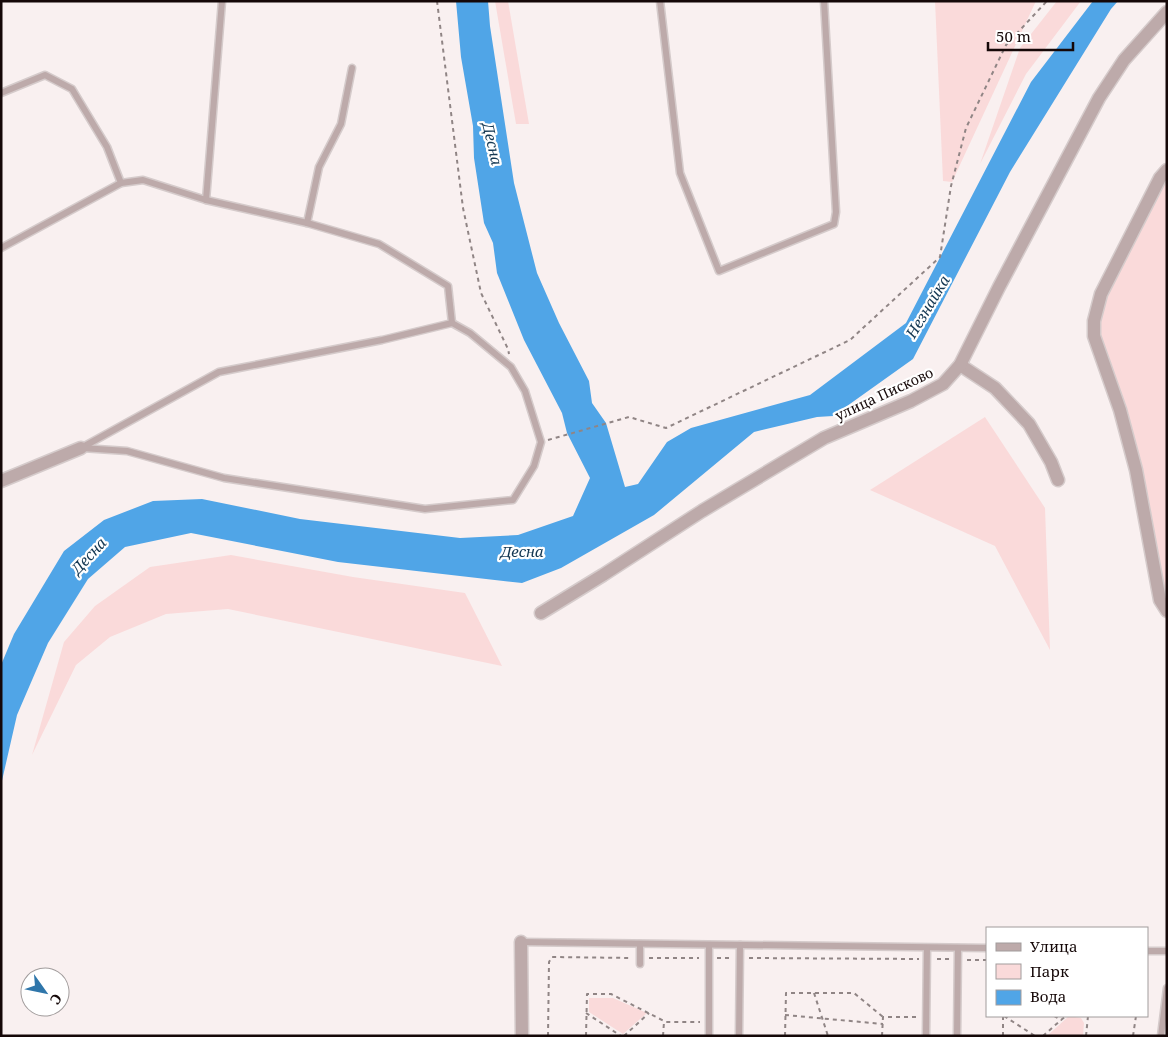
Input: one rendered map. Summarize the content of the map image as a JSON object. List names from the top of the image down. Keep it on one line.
{"streets":{"street":["улица Писково"]},"water":["Десна","Незнайка"],"legend":["Улица","Парк","Вода"],"scale_bar":"50 m","north":"bottom right"}
